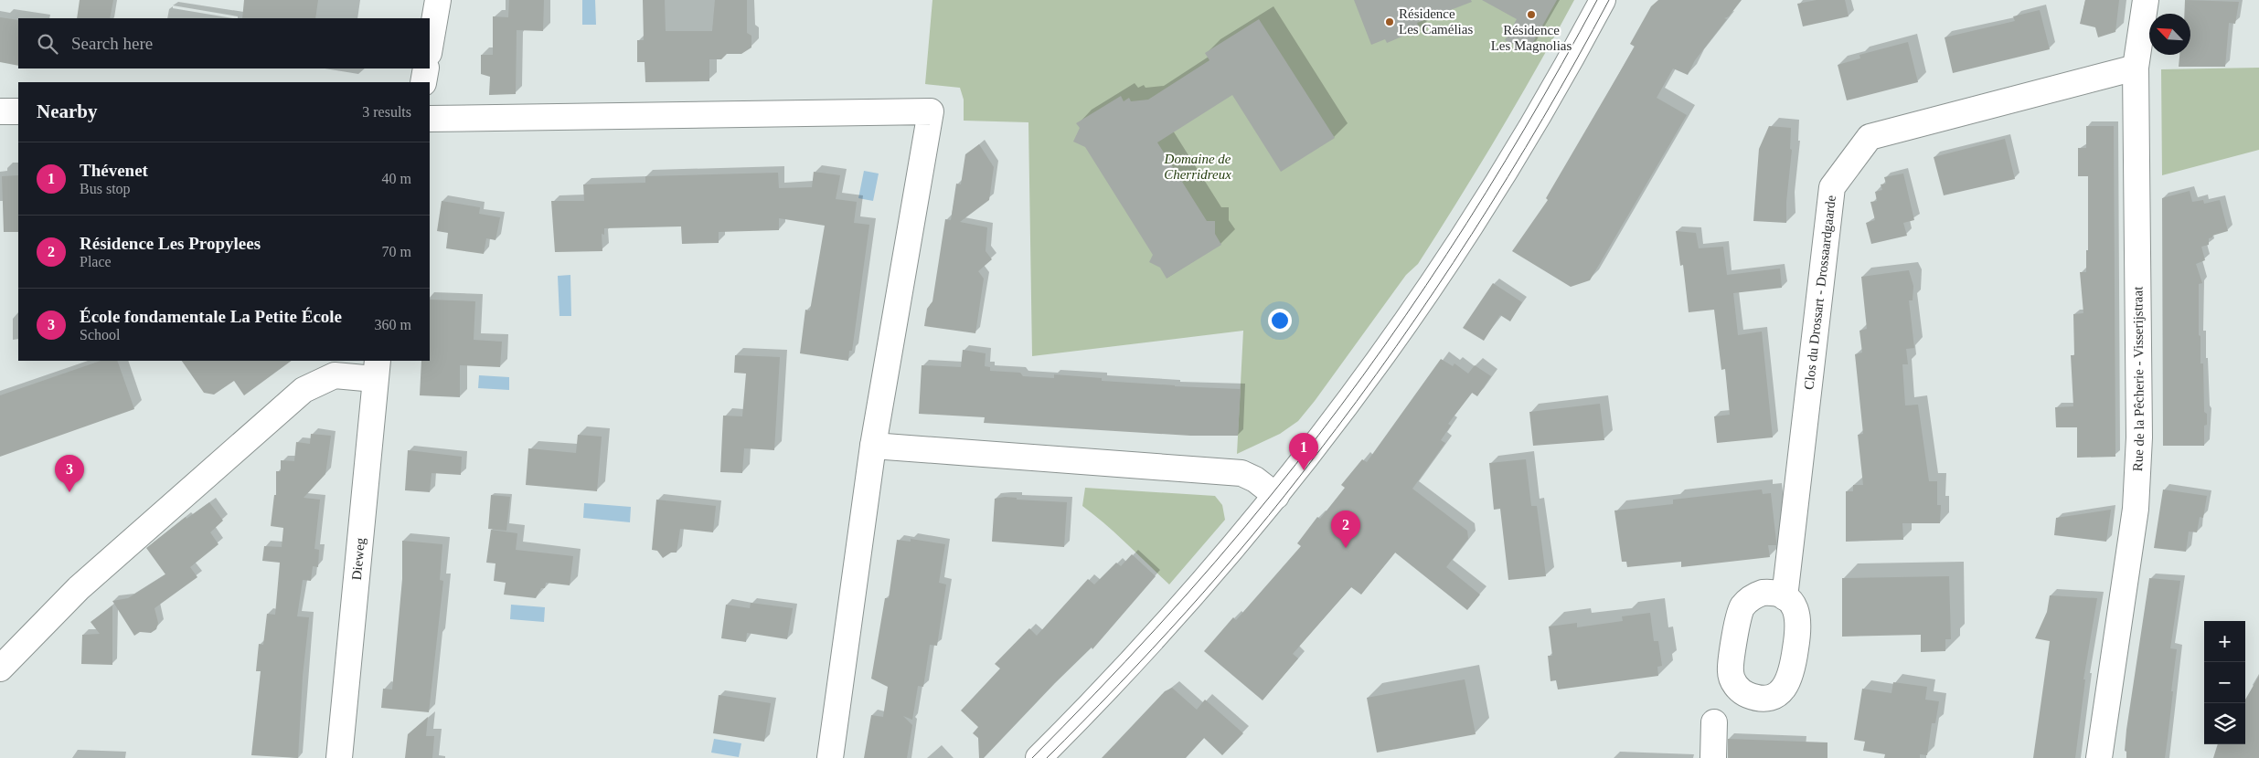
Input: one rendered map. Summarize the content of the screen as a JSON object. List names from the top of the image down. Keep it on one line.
{"streets":{"street":["Clos du Drossart - Drossaardgaarde","Rue de la Pêcherie - Visserijstraat","Dieweg"]},"crossings":[["Clos du Drossart - Drossaardgaarde","Rue de la Pêcherie - Visserijstraat"]],"parks":["Domaine de Cherridreux"],"places":["Résidence Les Magnolias","Résidence Les Camélias"],"north":"top left","page":{"search":"Search here","heading":["Nearby","3 results"],"list":[{"mark":"1","name":"Thévenet","note":"Bus stop","value":"40 m"},{"mark":"2","name":"Résidence Les Propylees","note":"Place","value":"70 m"},{"mark":"3","name":"École fondamentale La Petite École","note":"School","value":"360 m"}],"pins":["1","3","2"],"map_buttons":["+","−"]}}
